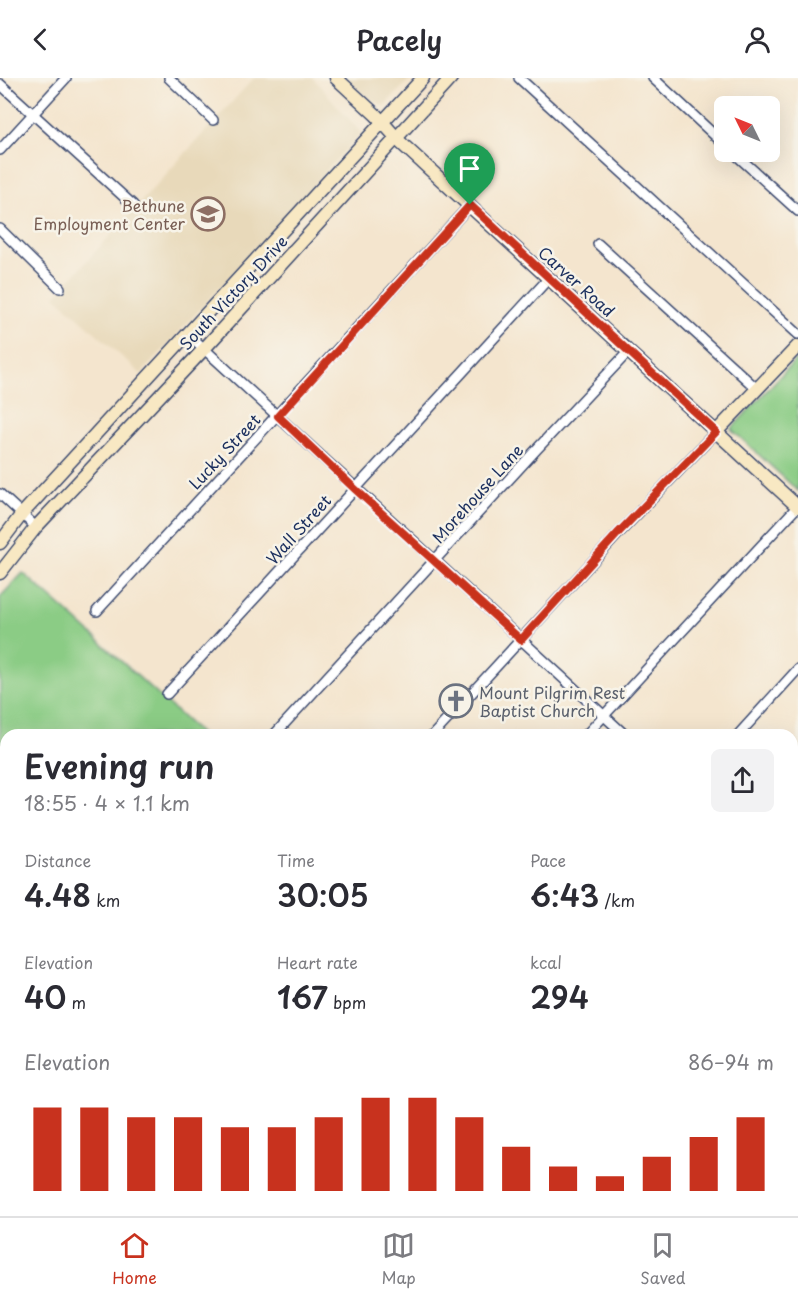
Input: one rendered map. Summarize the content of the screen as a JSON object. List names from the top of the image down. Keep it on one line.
{"streets":{"main road":["Carver Road","South Victory Drive"],"street":["Lucky Street","Morehouse Lane","Wall Street"]},"crossings":[["Carver Road","South Victory Drive"],["Carver Road","Lucky Street"],["Carver Road","Morehouse Lane"],["Carver Road","Wall Street"]],"places":{"school or university":["Bethune Employment Center"],"church":["Mount Pilgrim Rest Baptist Church"]},"north":"top left","page":{"header":"Pacely","heading":["Evening run","18:55 · 4 × 1.1 km"],"stats":[["Distance","4.48 km"],["Time","30:05"],["Pace","6:43 /km"],["Elevation","40 m"],["Heart rate","167 bpm"],["kcal","294"]],"chart":["Elevation","86–94 m"],"tabs":["Home","Map","Saved"]}}
